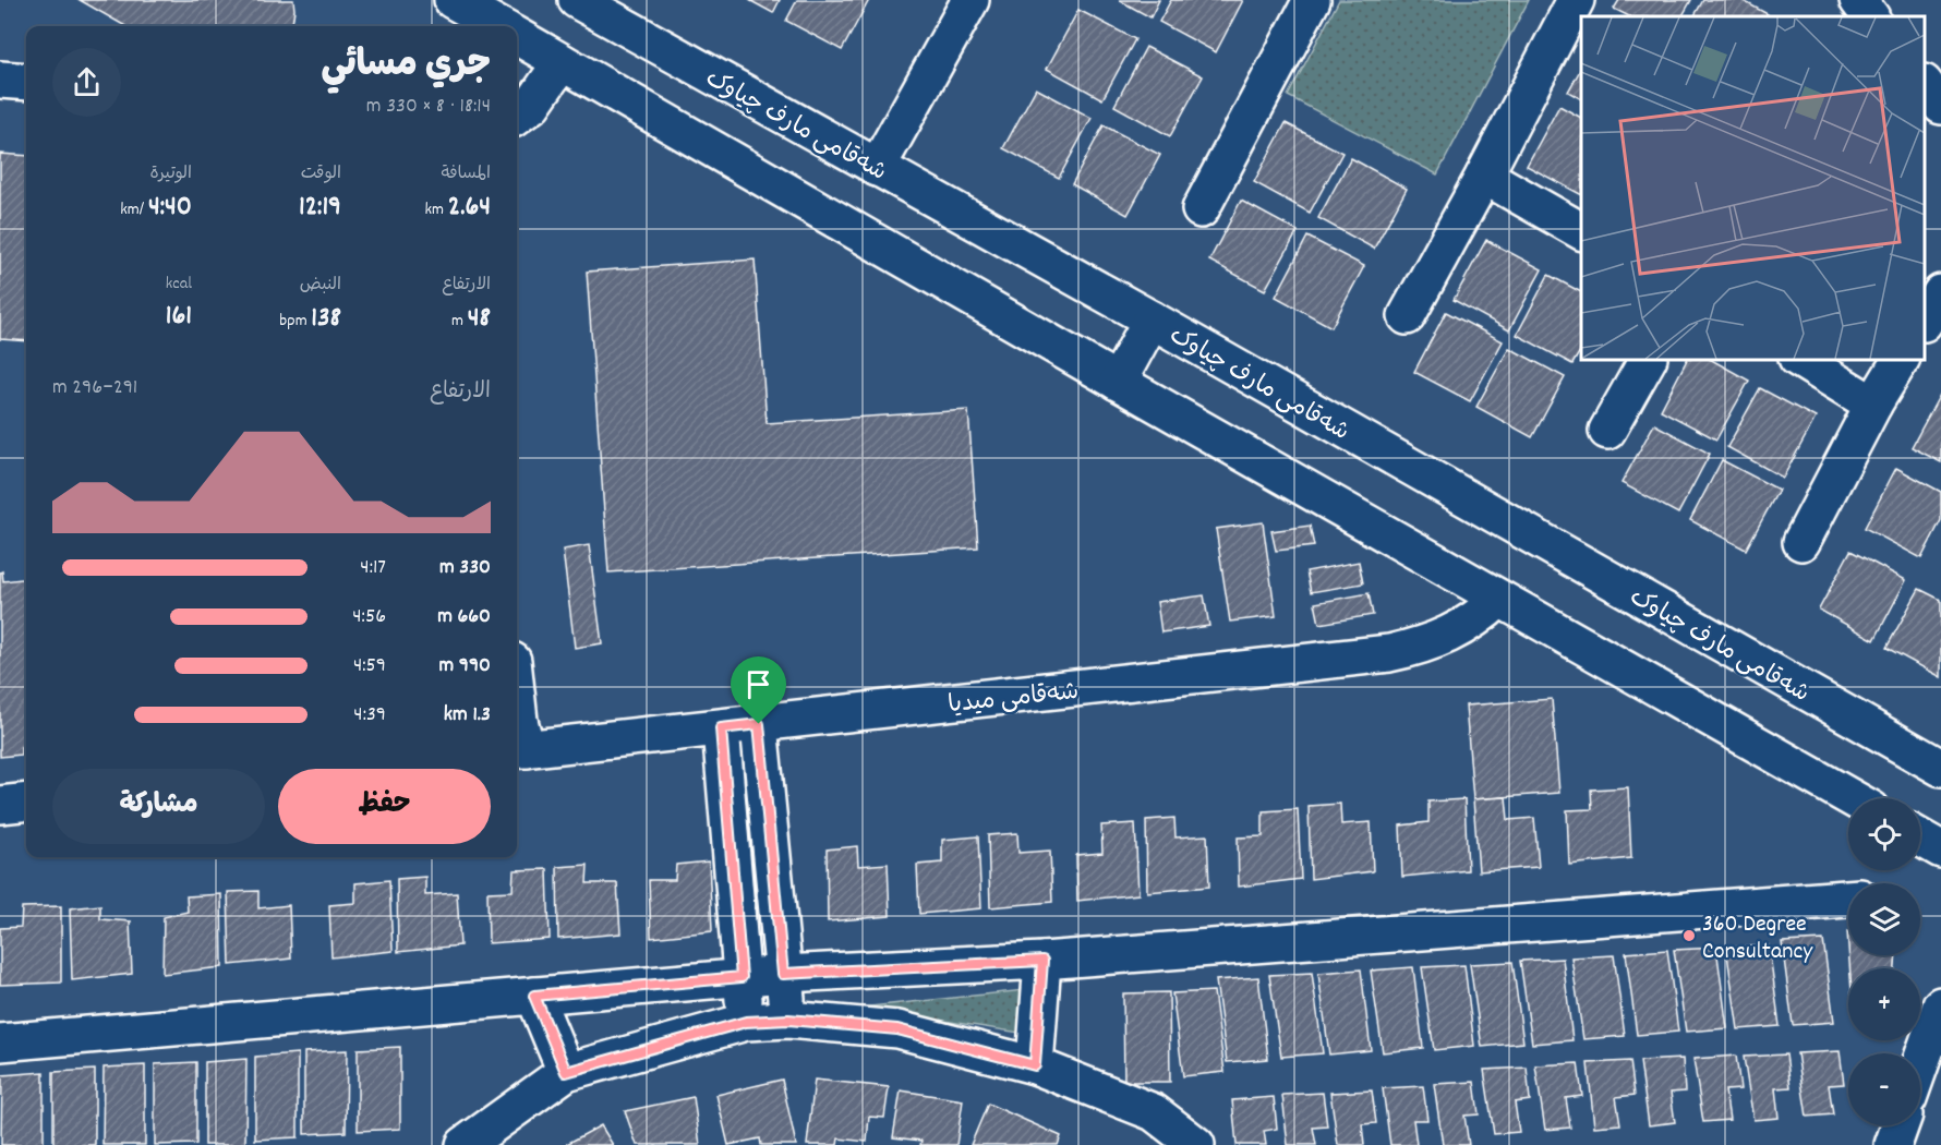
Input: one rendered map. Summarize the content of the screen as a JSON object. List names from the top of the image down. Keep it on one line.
{"streets":{"street":["شەقامی مارف چیاوک","شەقامی میدیا"]},"places":["360 Degree Consultancy"],"page":{"heading":["جري مسائي","18:14 · 8 × 330 m"],"stats":[["المسافة","2.64 km"],["الوقت","12:19"],["الوتيرة","4:40 /km"],["الارتفاع","48 m"],["النبض","138 bpm"],["kcal","161"]],"chart":["الارتفاع","291–296 m"],"list":[{"name":"330 m","note":"4:17"},{"name":"660 m","note":"4:56"},{"name":"990 m","note":"4:59"},{"name":"1.3 km","note":"4:39"}],"buttons":["حفظ","مشاركة"],"map_buttons":["+","−"]}}
